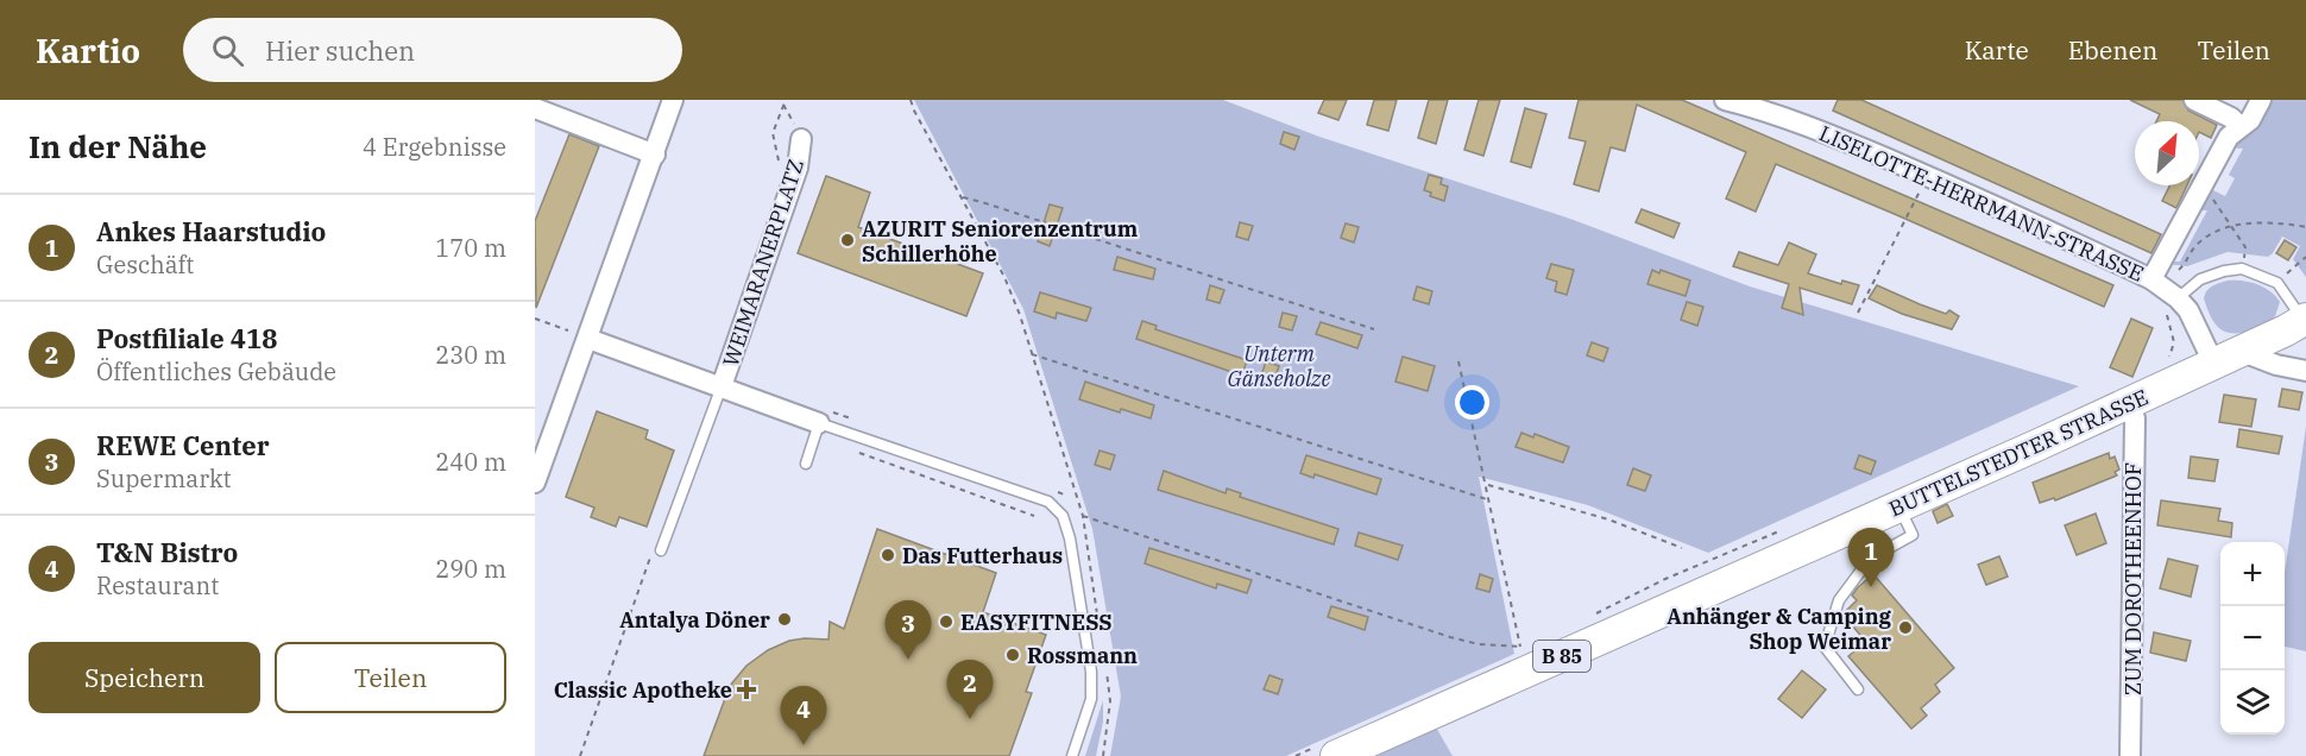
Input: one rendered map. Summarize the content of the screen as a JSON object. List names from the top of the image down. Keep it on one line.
{"streets":{"main road":["BUTTELSTEDTER STRASSE","B 85"],"street":["LISELOTTE-HERRMANN-STRASSE","WEIMARANERPLATZ","ZUM DOROTHEENHOF"]},"crossings":[["LISELOTTE-HERRMANN-STRASSE","BUTTELSTEDTER STRASSE"],["BUTTELSTEDTER STRASSE","ZUM DOROTHEENHOF"]],"parks":["Unterm Gänseholze"],"places":{"other":["AZURIT Seniorenzentrum Schillerhöhe","Das Futterhaus","Antalya Döner","EASYFITNESS","Anhänger & Camping Shop Weimar","Rossmann"],"health":["Classic Apotheke"]},"north":"top right","page":{"header":"Kartio","search":"Hier suchen","nav":["Karte","Ebenen","Teilen"],"heading":["In der Nähe","4 Ergebnisse"],"list":[{"mark":"1","name":"Ankes Haarstudio","note":"Geschäft","value":"170 m"},{"mark":"2","name":"Postfiliale 418","note":"Öffentliches Gebäude","value":"230 m"},{"mark":"3","name":"REWE Center","note":"Supermarkt","value":"240 m"},{"mark":"4","name":"T&N Bistro","note":"Restaurant","value":"290 m"}],"pins":["1","3","2","4"],"map_buttons":["+","−"],"buttons":["Speichern","Teilen"]}}
